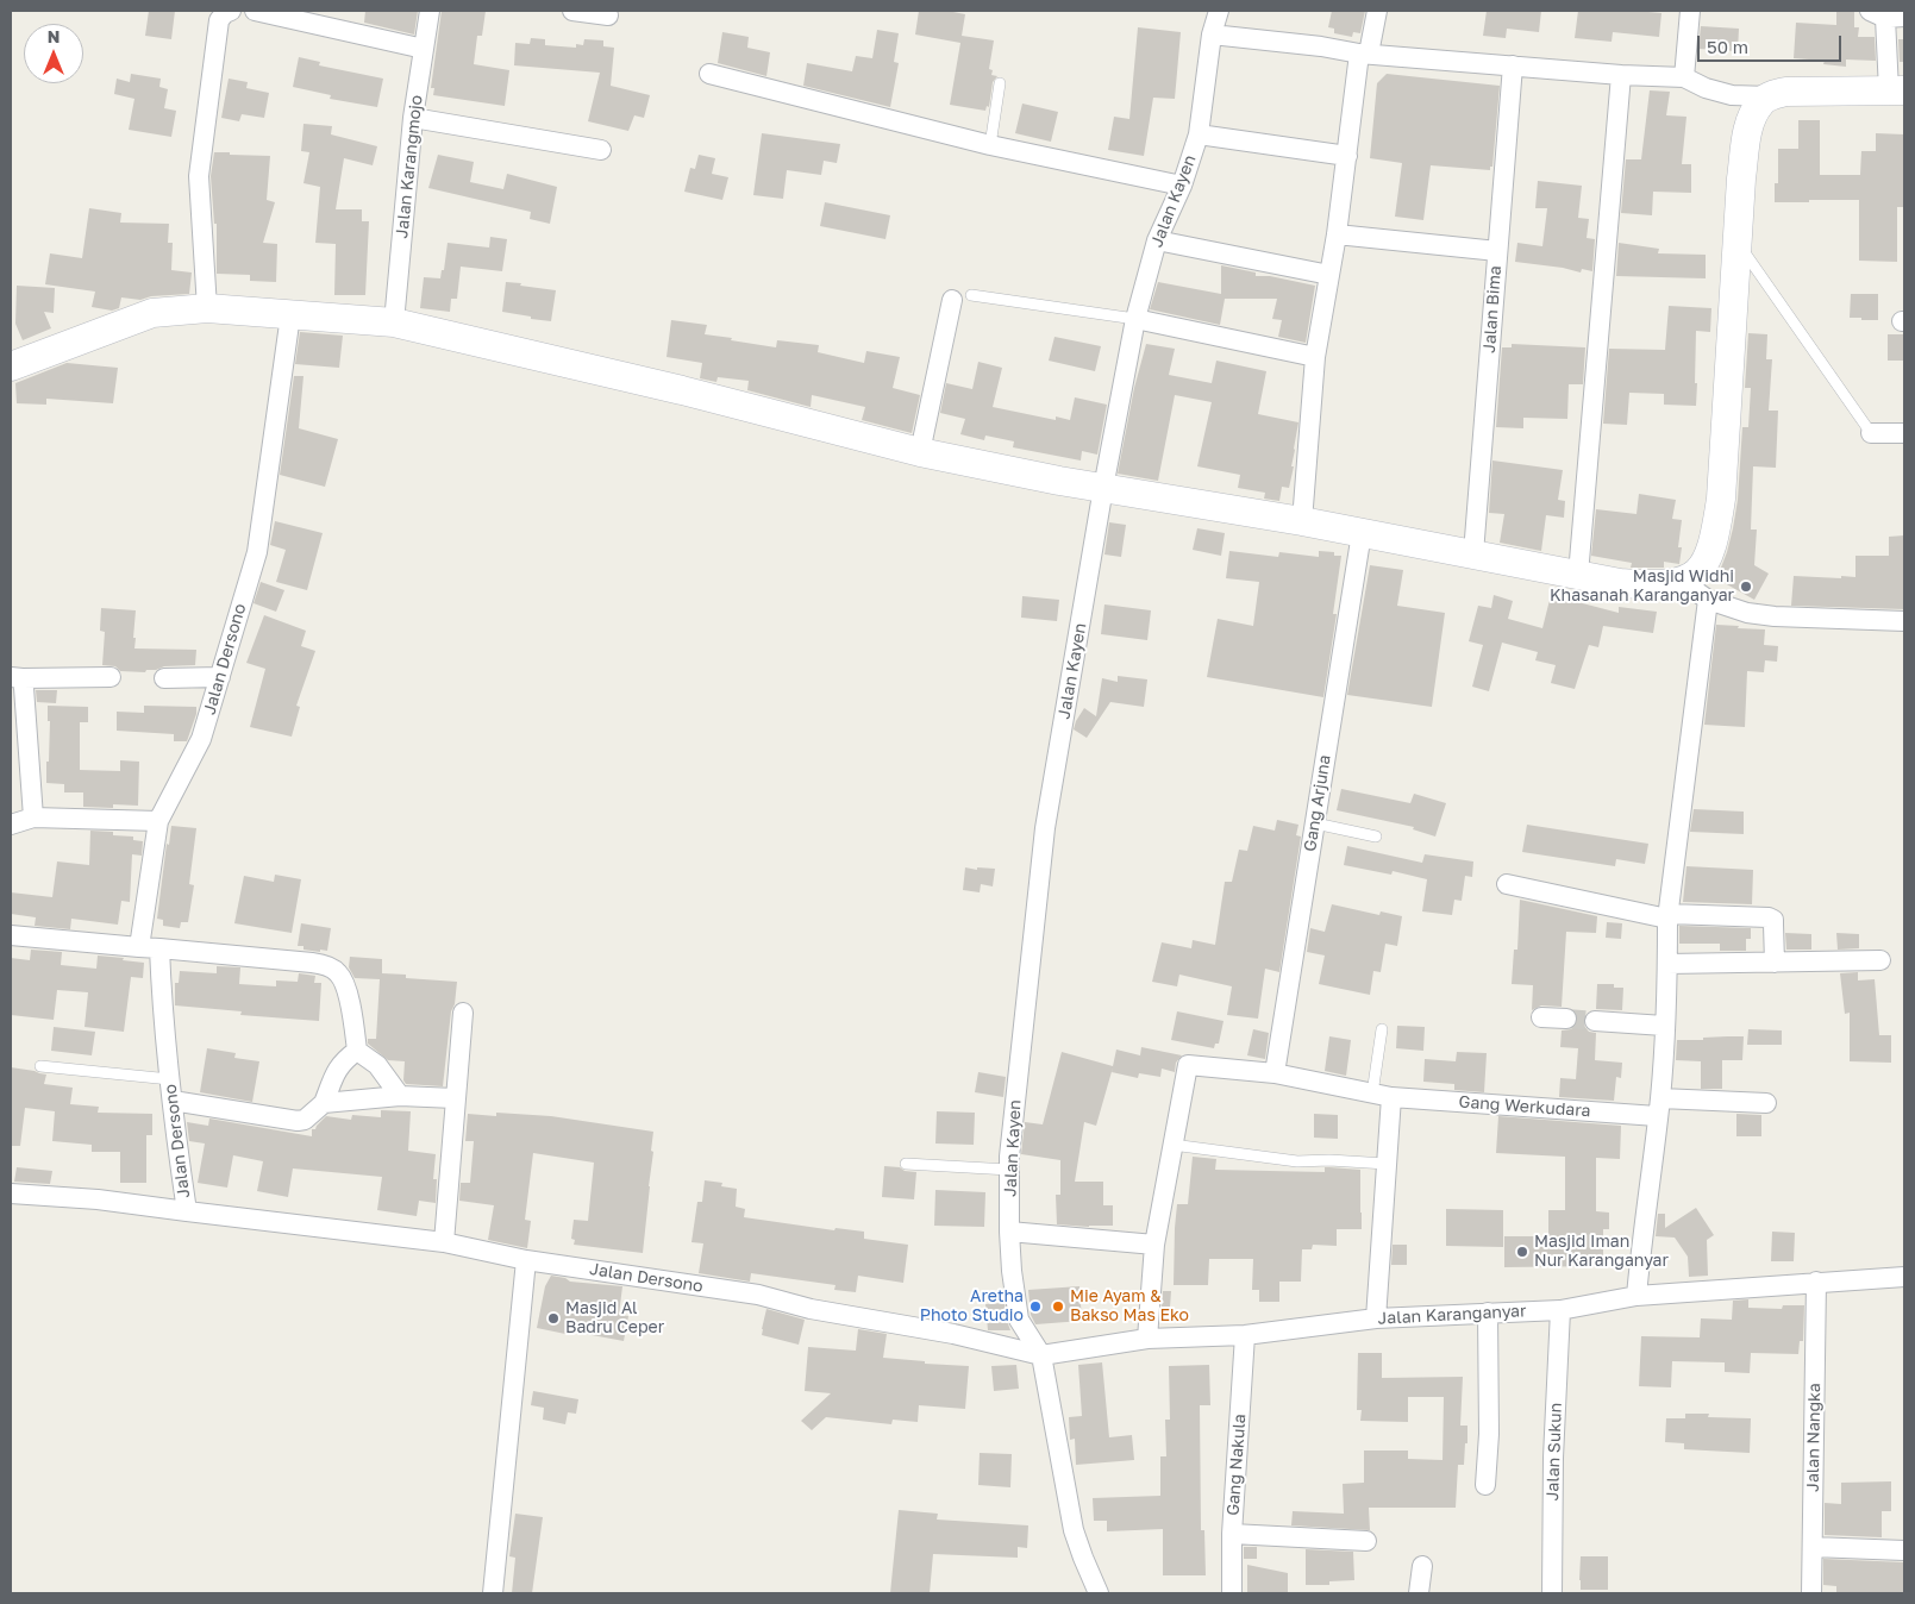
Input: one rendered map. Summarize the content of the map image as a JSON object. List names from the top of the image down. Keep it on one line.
{"streets":{"street":["Jalan Karangmojo","Jalan Kayen","Jalan Bima","Jalan Dersono","Gang Arjuna","Gang Werkudara","Jalan Karanganyar","Jalan Nangka","Jalan Sukun","Gang Nakula"]},"crossings":[["Jalan Kayen","Jalan Dersono"],["Jalan Kayen","Jalan Karanganyar"],["Jalan Dersono","Jalan Karanganyar"],["Jalan Karanganyar","Jalan Nangka"],["Jalan Karanganyar","Jalan Sukun"],["Jalan Karanganyar","Gang Nakula"]],"places":["Masjid Widhi Khasanah Karanganyar","Masjid Iman Nur Karanganyar","Aretha Photo Studio","Mie Ayam & Bakso Mas Eko","Masjid Al Badru Ceper"],"scale_bar":"50 m","north":"top"}
